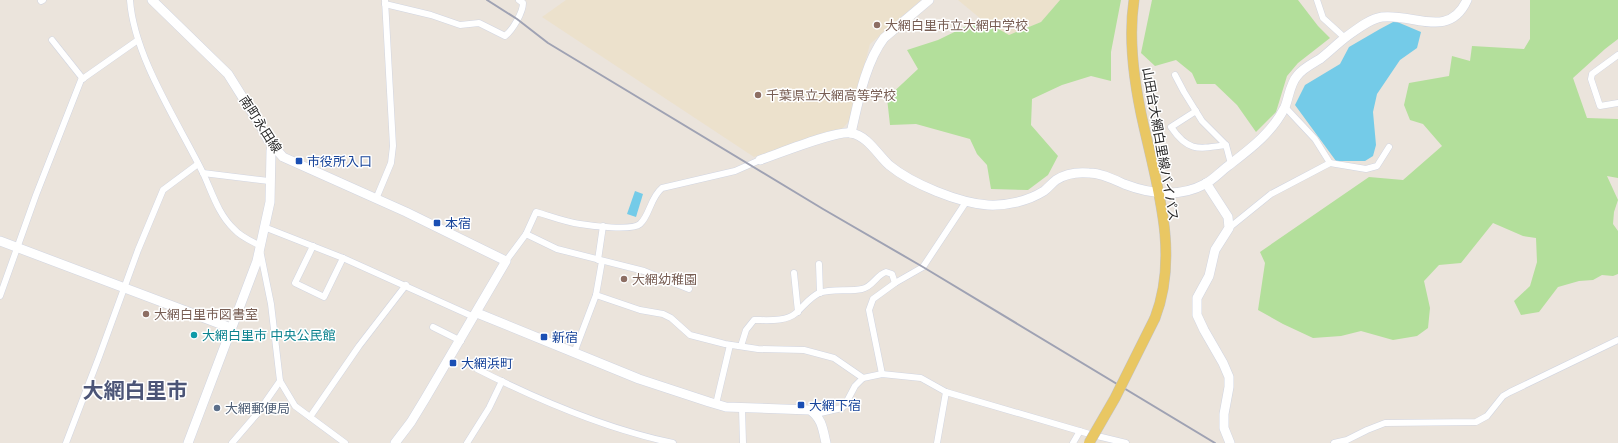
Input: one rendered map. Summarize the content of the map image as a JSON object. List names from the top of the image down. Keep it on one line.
{"streets":{"main road":["山田台大網白里線バイパス"],"street":["南町永田線"]},"districts":["大網白里市"],"places":{"other":["大網白里市立大網中学校","千葉県立大網高等学校","大網幼稚園","大網白里市図書室","大網白里市 中央公民館","大網郵便局"],"transit":["市役所入口","本宿","新宿","大網浜町","大網下宿"]}}
